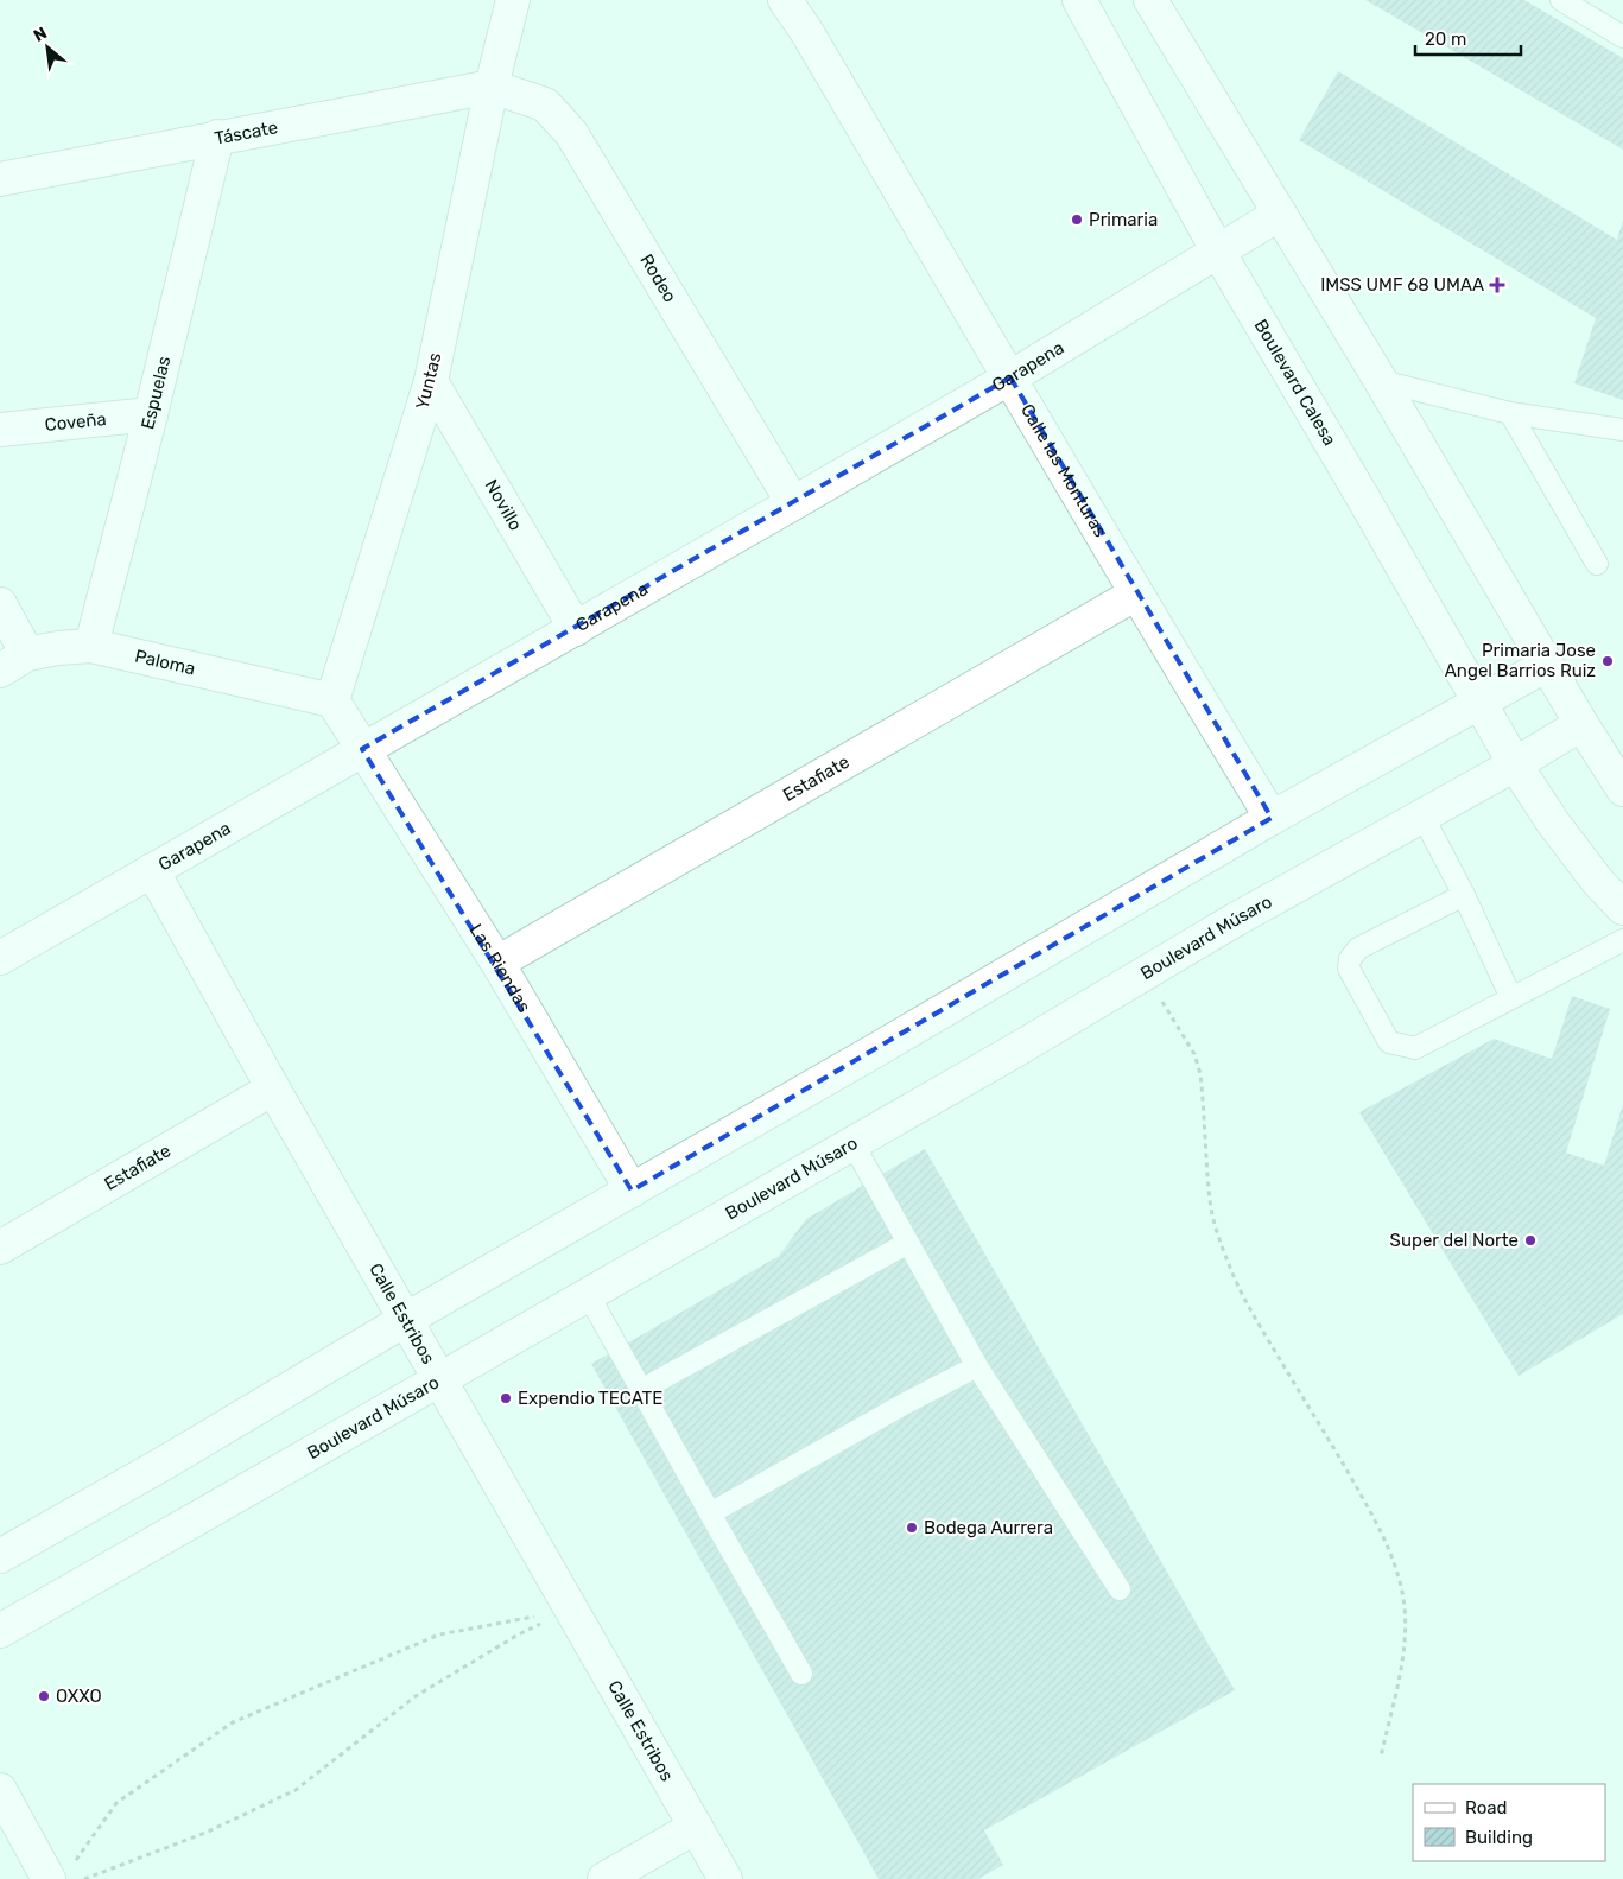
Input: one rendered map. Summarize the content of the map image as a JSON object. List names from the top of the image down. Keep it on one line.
{"streets":{"street":["Táscate","Rodeo","Garapena","Yuntas","Boulevard Calesa","Espuelas","Coveña","Calle las Monturas","Novillo","Paloma","Estafiate","Boulevard Músaro","Las Riendas","Calle Estribos"]},"crossings":[["Táscate","Rodeo"],["Táscate","Yuntas"],["Táscate","Espuelas"],["Rodeo","Garapena"],["Rodeo","Yuntas"],["Garapena","Boulevard Calesa"],["Garapena","Calle las Monturas"],["Garapena","Novillo"],["Garapena","Las Riendas"],["Garapena","Calle Estribos"],["Yuntas","Novillo"],["Yuntas","Paloma"],["Boulevard Calesa","Boulevard Músaro"],["Espuelas","Coveña"],["Espuelas","Paloma"],["Calle las Monturas","Estafiate"],["Estafiate","Las Riendas"],["Estafiate","Calle Estribos"],["Boulevard Músaro","Calle Estribos"]],"places":{"other":["Primaria","Primaria Jose Angel Barrios Ruiz","Super del Norte","Expendio TECATE","Bodega Aurrera","OXXO"],"health":["IMSS UMF 68 UMAA"]},"legend":["Road","Building"],"scale_bar":"20 m","north":"top left"}
